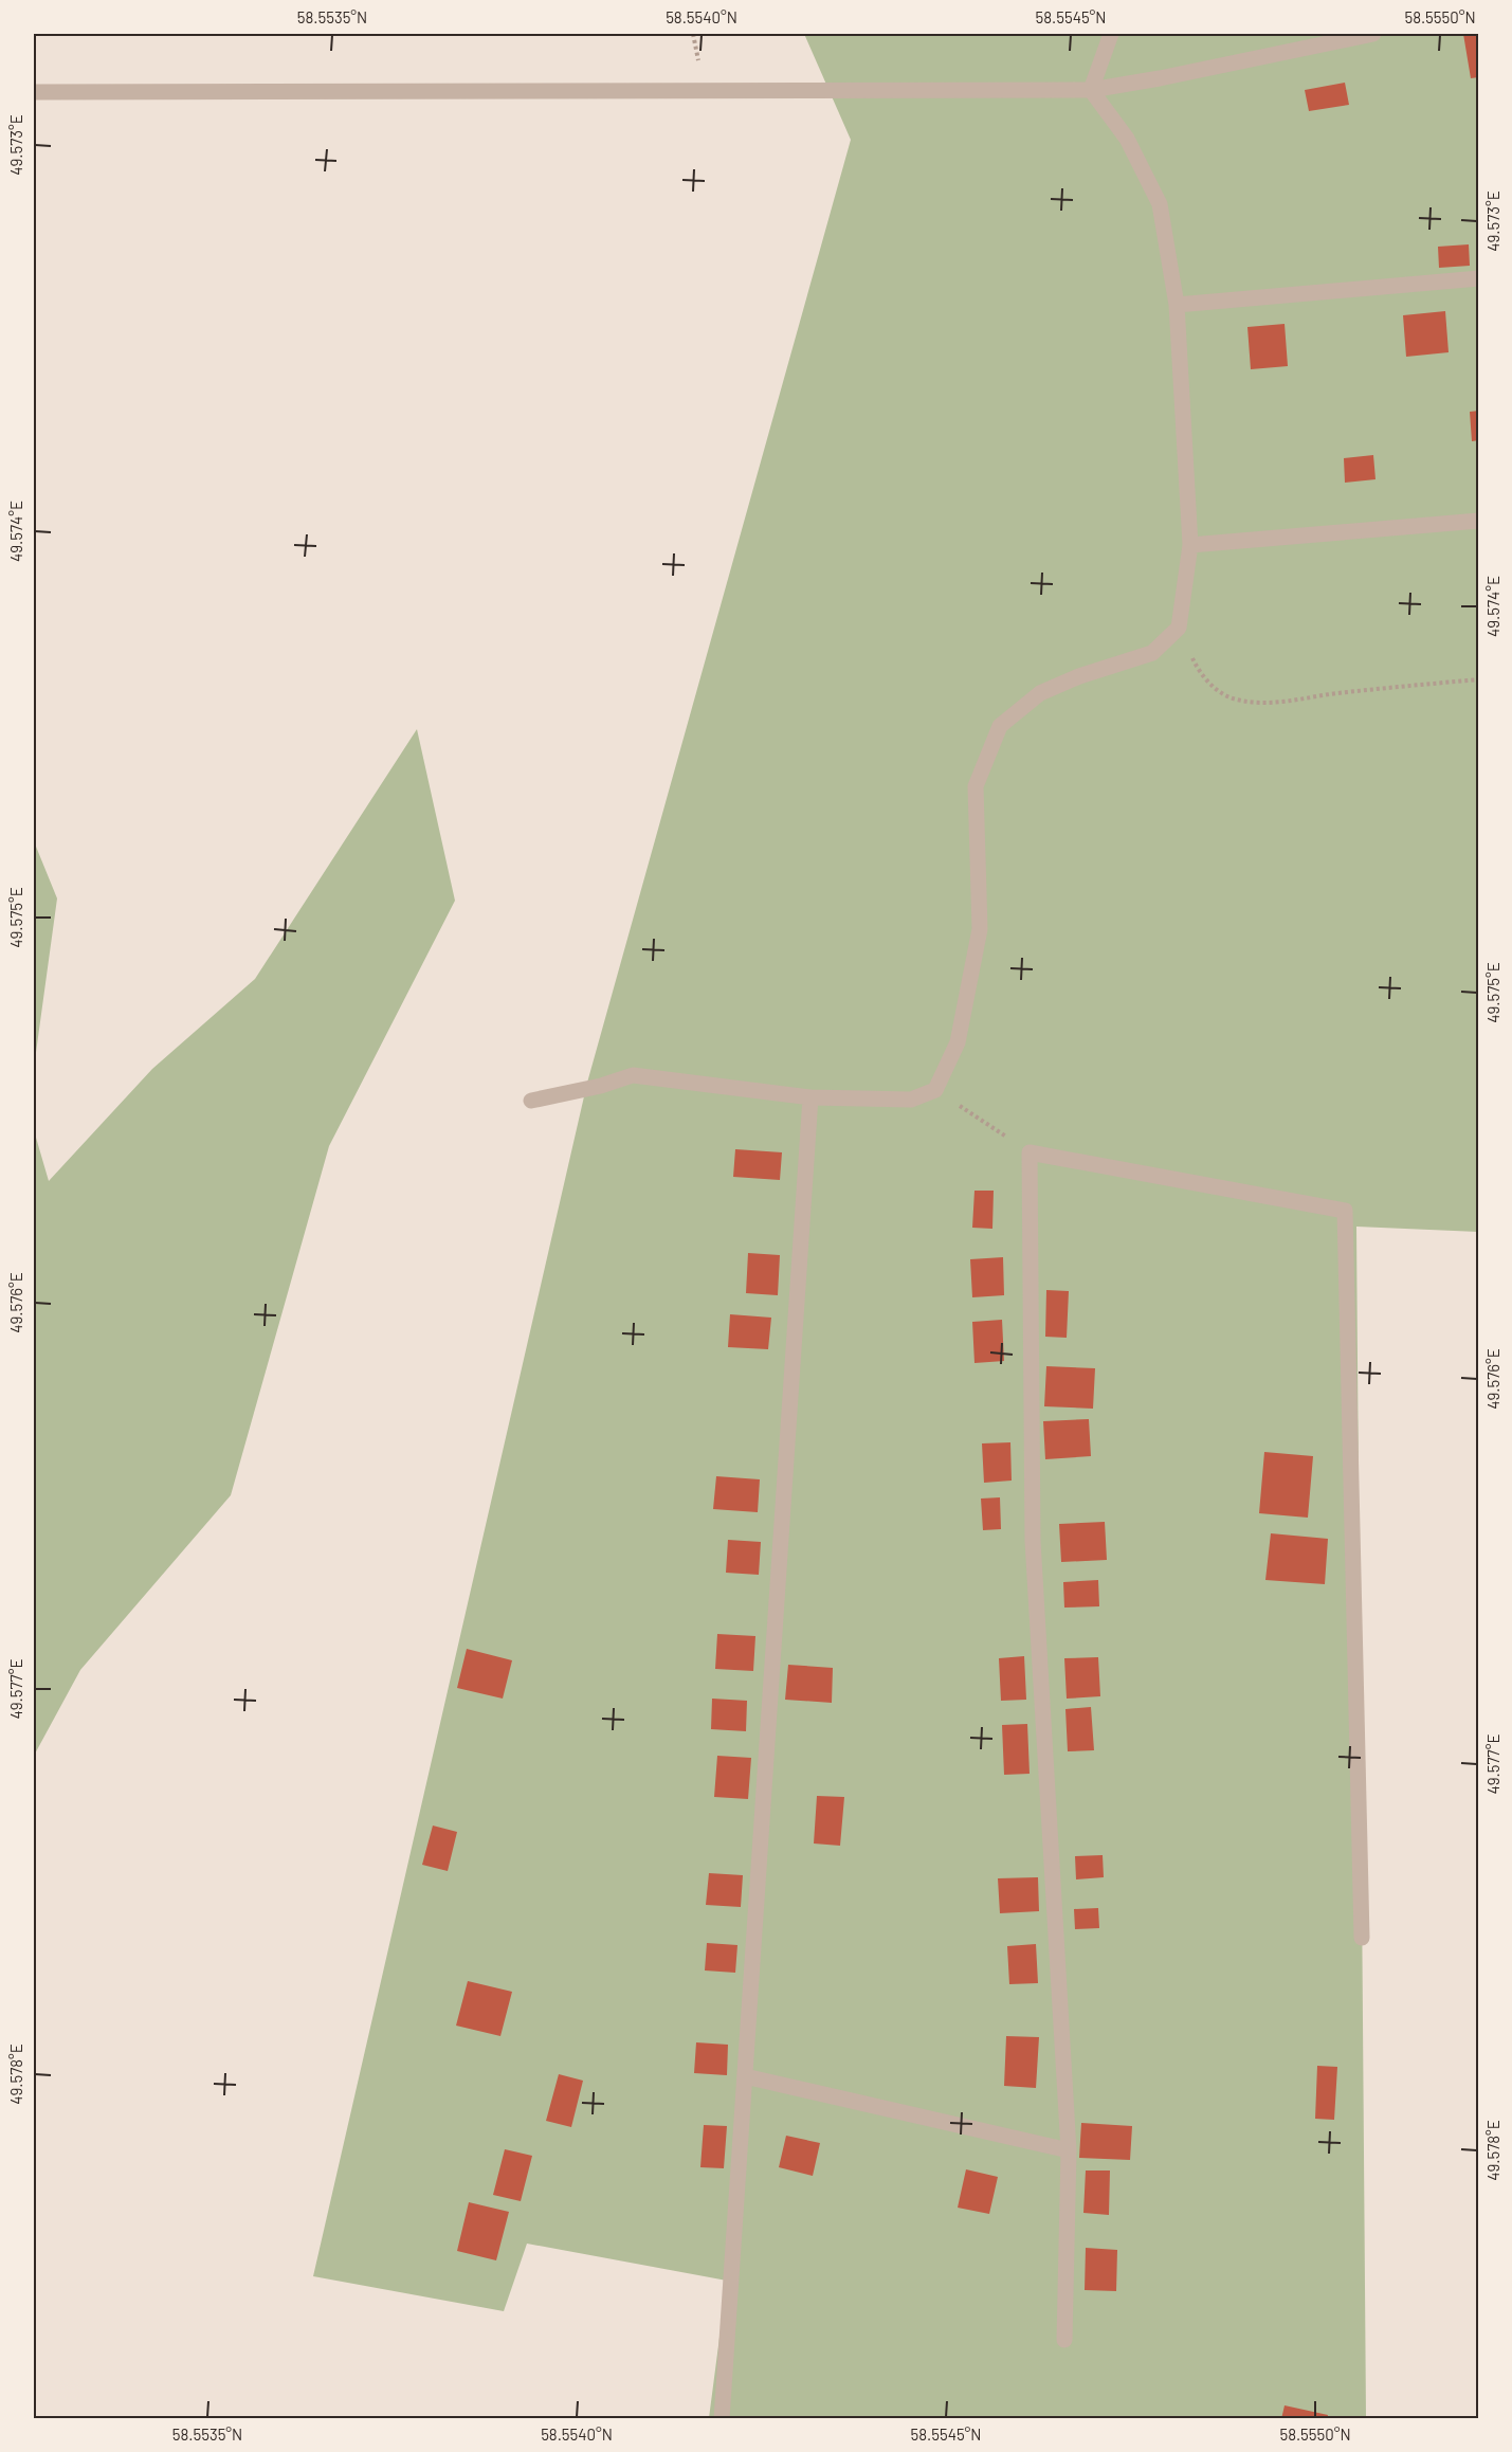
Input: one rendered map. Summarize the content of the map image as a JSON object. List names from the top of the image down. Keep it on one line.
{"coordinates":["58.5535°N","58.5540°N","58.5545°N","58.5550°N","49.573°E","49.574°E","49.575°E","49.576°E","49.577°E","49.578°E"]}
